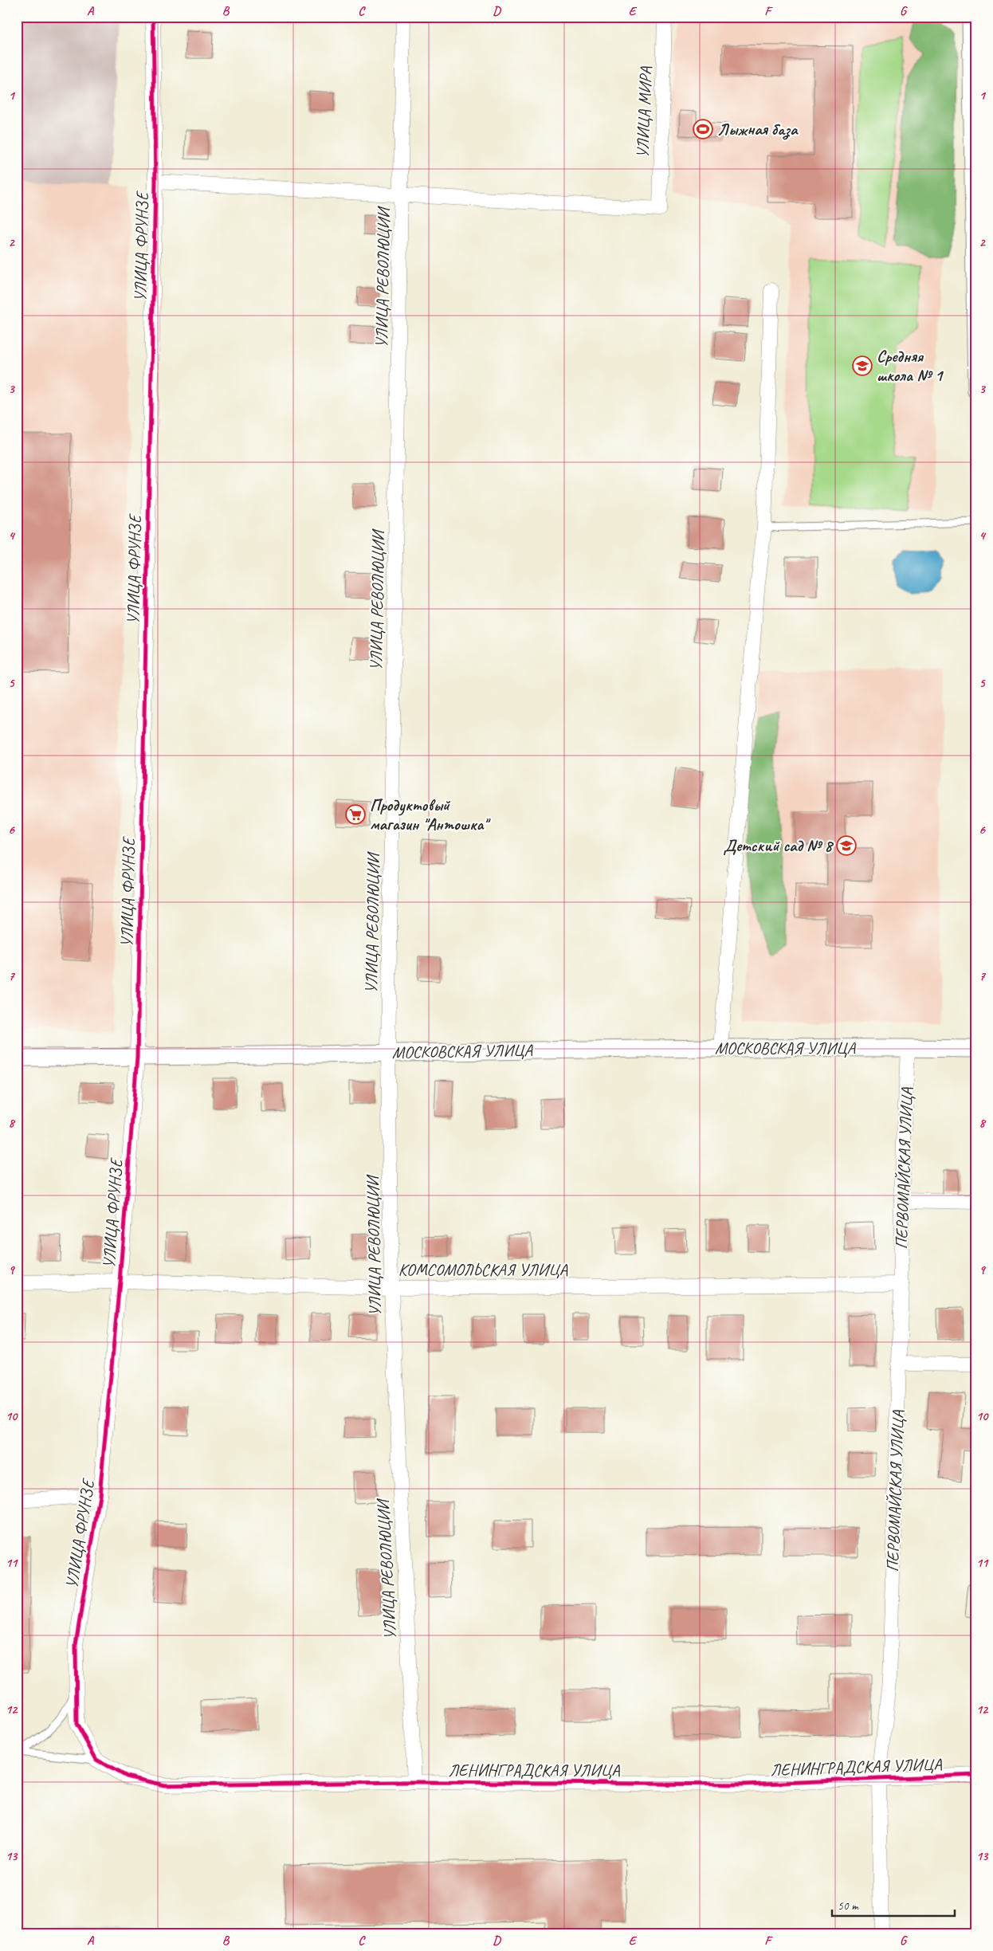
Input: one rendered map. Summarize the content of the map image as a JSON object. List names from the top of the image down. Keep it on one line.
{"streets":{"street":["УЛИЦА МИРА","УЛИЦА ФРУНЗЕ","УЛИЦА РЕВОЛЮЦИИ","МОСКОВСКАЯ УЛИЦА","ПЕРВОМАЙСКАЯ УЛИЦА","КОМСОМОЛЬСКАЯ УЛИЦА","ЛЕНИНГРАДСКАЯ УЛИЦА"]},"crossings":[["УЛИЦА МИРА","УЛИЦА РЕВОЛЮЦИИ"],["УЛИЦА ФРУНЗЕ","МОСКОВСКАЯ УЛИЦА"],["УЛИЦА ФРУНЗЕ","КОМСОМОЛЬСКАЯ УЛИЦА"],["УЛИЦА ФРУНЗЕ","ЛЕНИНГРАДСКАЯ УЛИЦА"],["УЛИЦА РЕВОЛЮЦИИ","МОСКОВСКАЯ УЛИЦА"],["УЛИЦА РЕВОЛЮЦИИ","КОМСОМОЛЬСКАЯ УЛИЦА"],["УЛИЦА РЕВОЛЮЦИИ","ЛЕНИНГРАДСКАЯ УЛИЦА"],["МОСКОВСКАЯ УЛИЦА","ПЕРВОМАЙСКАЯ УЛИЦА"],["ПЕРВОМАЙСКАЯ УЛИЦА","КОМСОМОЛЬСКАЯ УЛИЦА"],["ПЕРВОМАЙСКАЯ УЛИЦА","ЛЕНИНГРАДСКАЯ УЛИЦА"]],"places":{"sports":["Лыжная база"],"school or university":["Средняя школа № 1","Детский сад № 8"],"supermarket":["Продуктовый магазин \"Антошка\""]},"scale_bar":"50 m","grid":{"columns":["A","B","C","D","E","F","G"],"rows":["1","2","3","4","5","6","7","8","9","10","11","12","13"]}}
